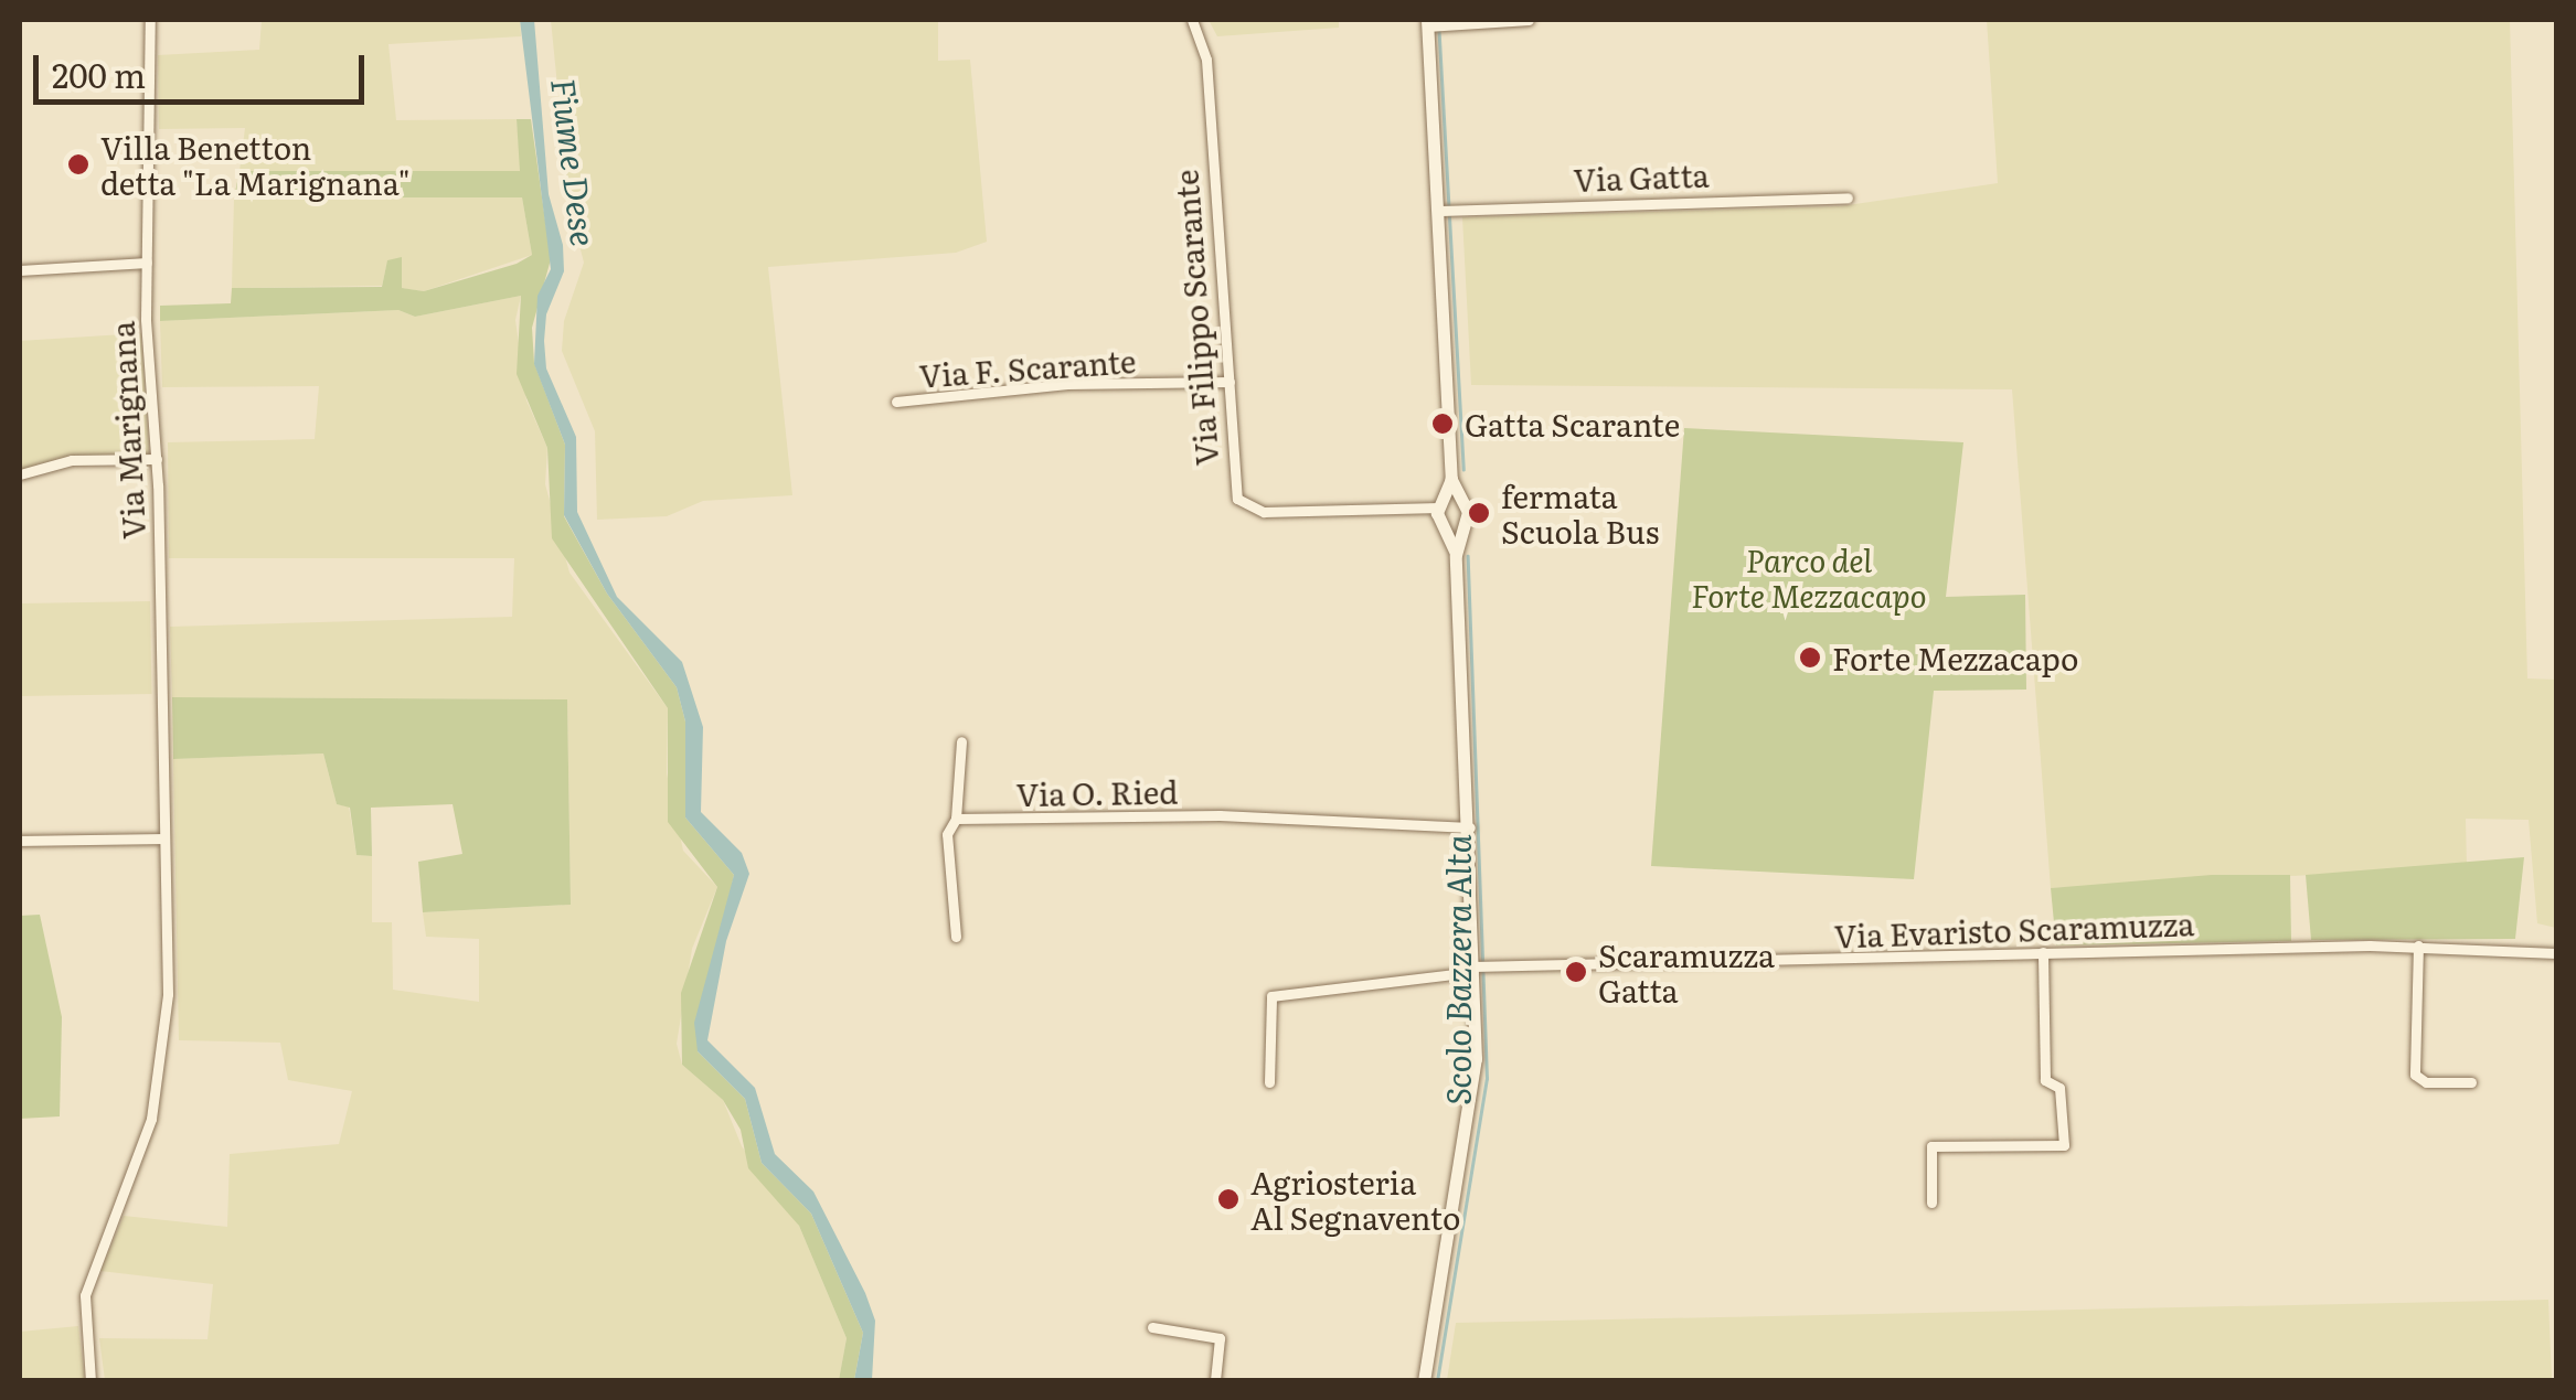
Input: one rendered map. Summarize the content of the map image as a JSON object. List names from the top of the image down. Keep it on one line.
{"streets":{"street":["Via Gatta","Via Filippo Scarante","Via F. Scarante","Via Marignana","Via O. Ried","Via Evaristo Scaramuzza"]},"crossings":[["Via Filippo Scarante","Via F. Scarante"]],"water":["Fiume Dese","Scolo Bazzera Alta"],"parks":["Parco del Forte Mezzacapo"],"places":["Villa Benetton detta \"La Marignana\"","Gatta Scarante","fermata Scuola Bus","Forte Mezzacapo","Scaramuzza Gatta","Agriosteria Al Segnavento"],"scale_bar":"200 m"}
